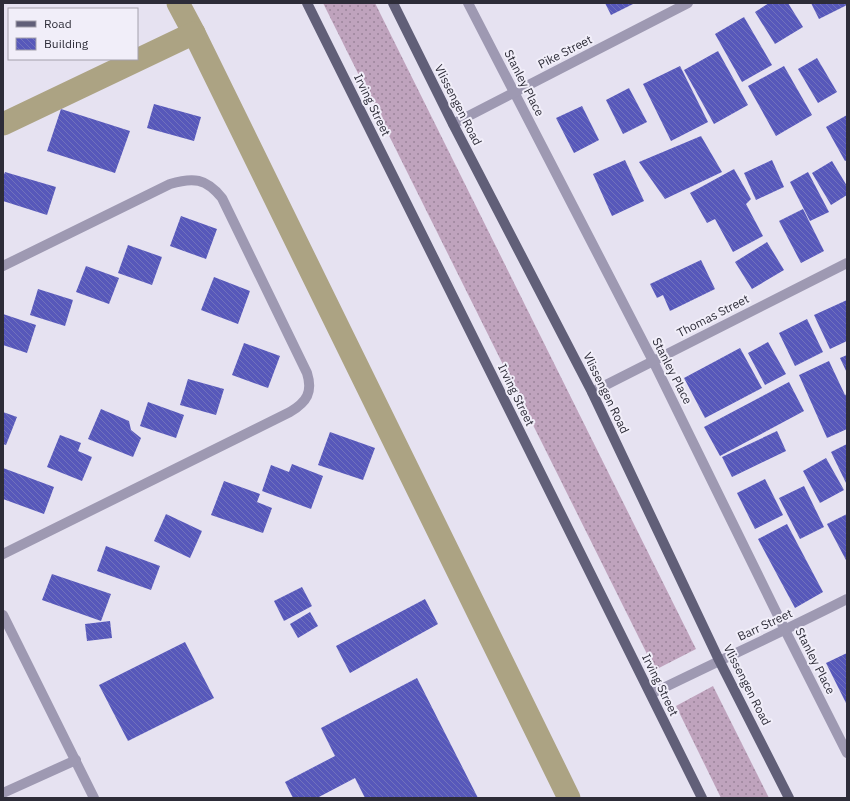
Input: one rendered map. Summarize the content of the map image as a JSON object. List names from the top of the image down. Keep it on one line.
{"streets":{"main road":["Irving Street","Vlissengen Road"],"street":["Pike Street","Stanley Place","Thomas Street","Barr Street"]},"crossings":[["Pike Street","Stanley Place"],["Pike Street","Vlissengen Road"],["Stanley Place","Thomas Street"],["Stanley Place","Barr Street"],["Irving Street","Barr Street"],["Vlissengen Road","Thomas Street"],["Vlissengen Road","Barr Street"]],"legend":["Road","Building"]}
